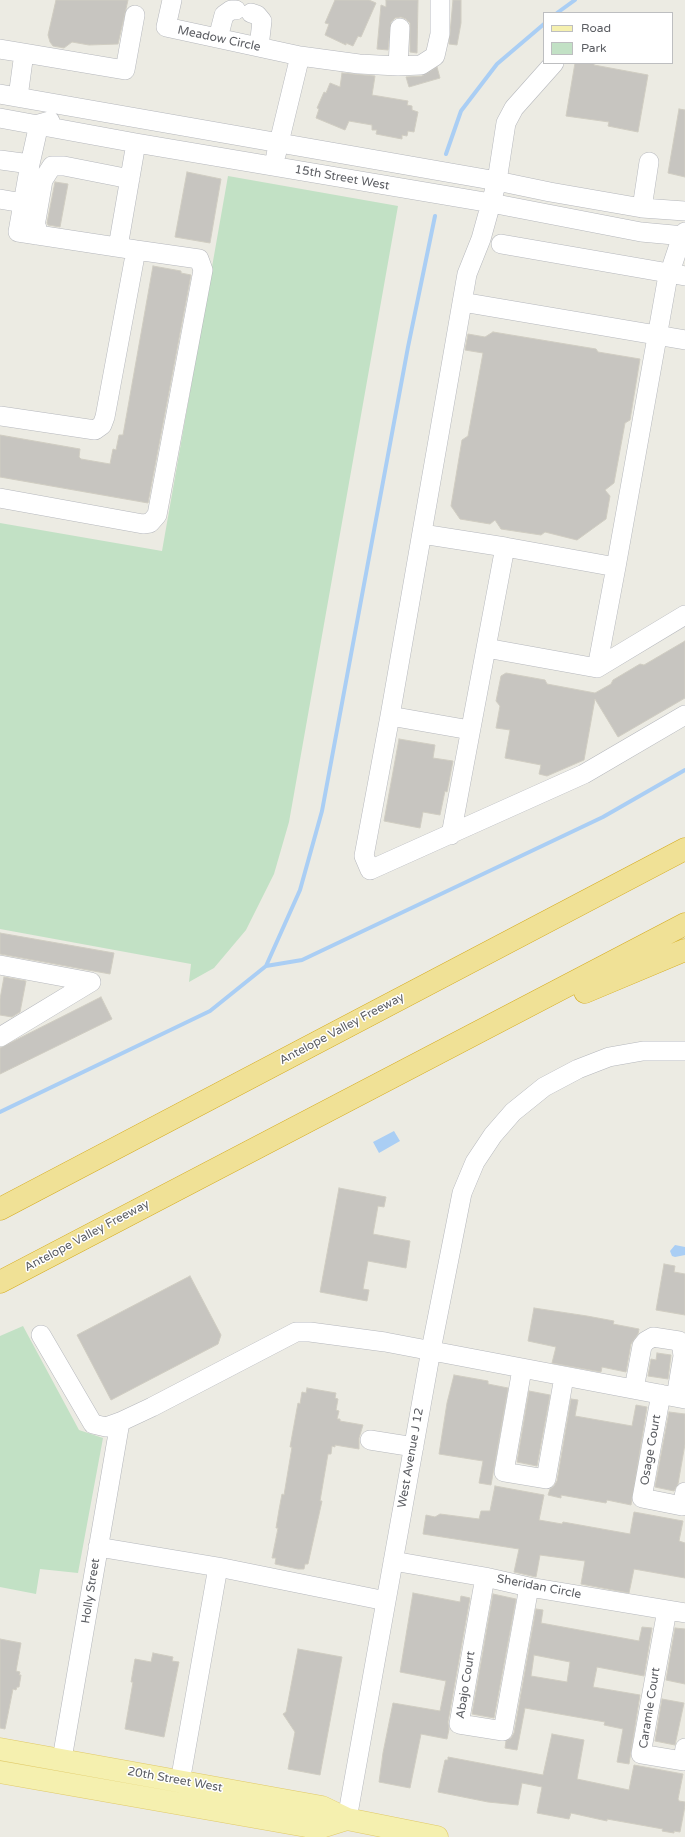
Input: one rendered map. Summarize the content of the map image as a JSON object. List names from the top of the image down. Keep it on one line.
{"streets":{"highway":["Antelope Valley Freeway"],"main road":["20th Street West"],"street":["Meadow Circle","15th Street West","Osage Court","West Avenue J 12","Sheridan Circle","Holly Street","Abajo Court","Caramle Court"]},"crossings":[["West Avenue J 12","Sheridan Circle"],["West Avenue J 12","20th Street West"],["Sheridan Circle","Abajo Court"],["Sheridan Circle","Caramle Court"],["Holly Street","20th Street West"]],"legend":["Road","Park"]}
